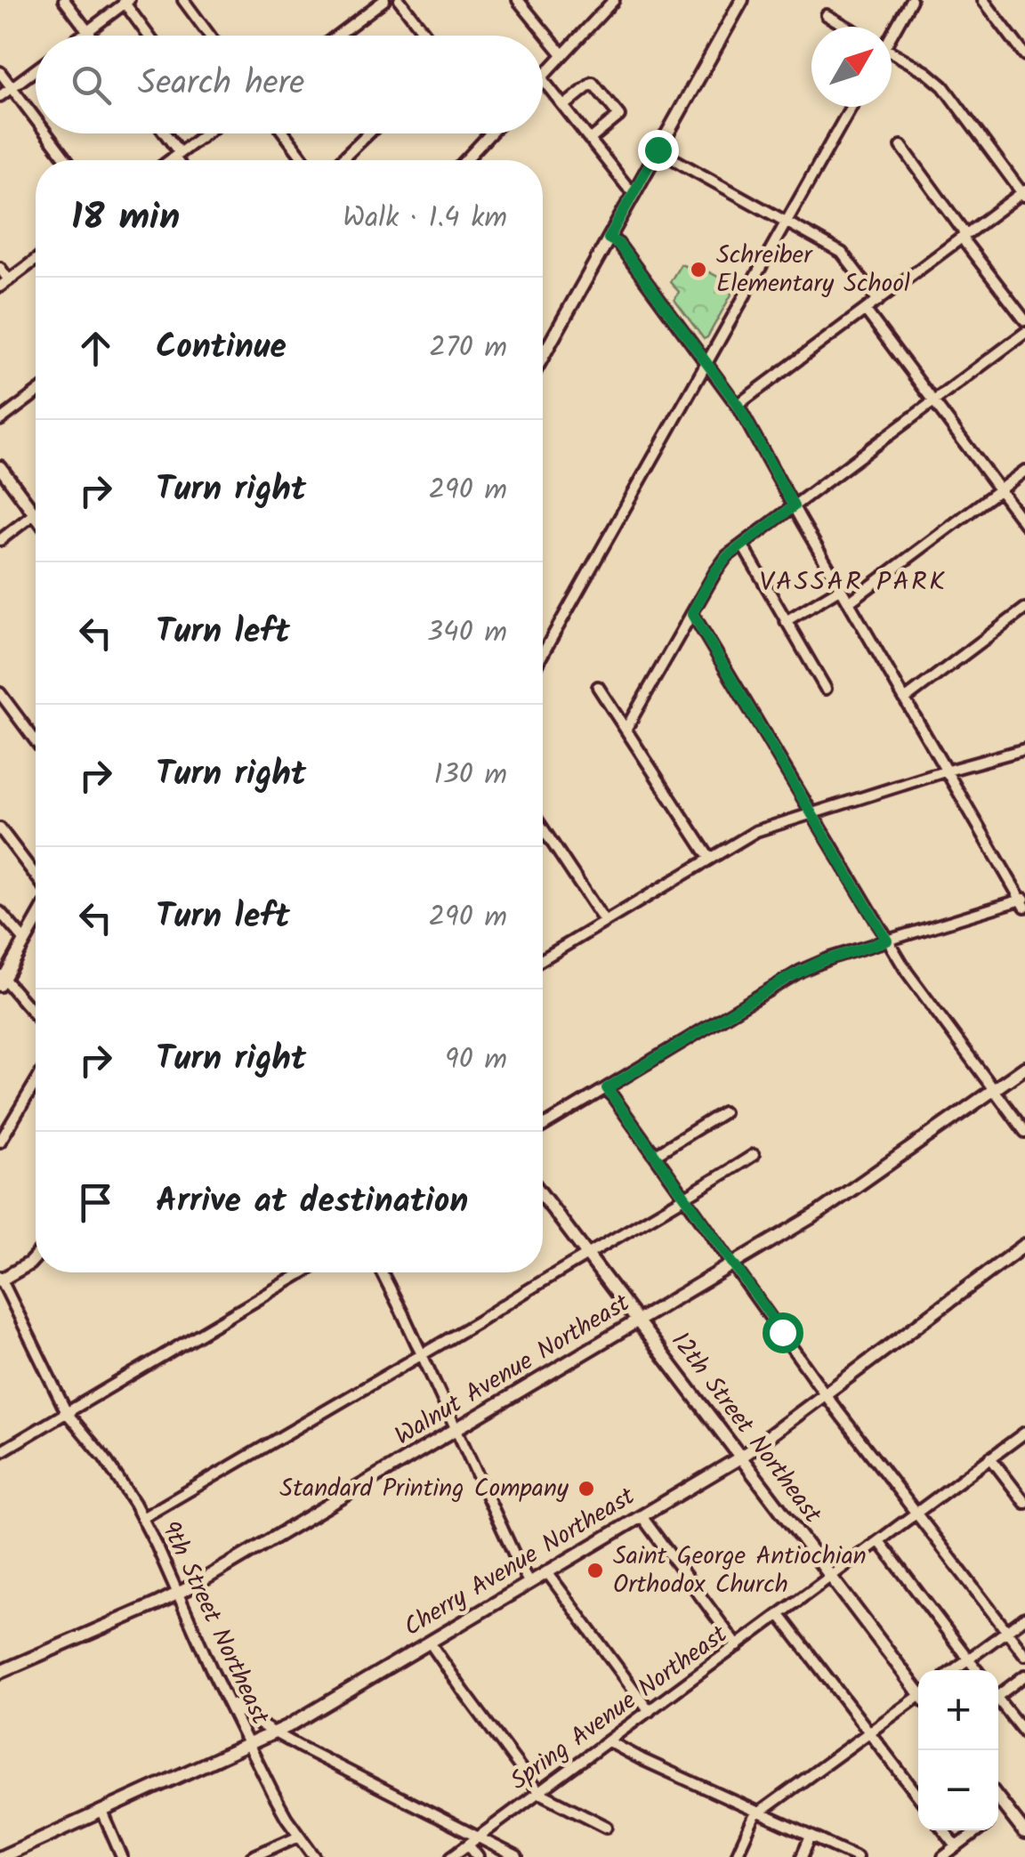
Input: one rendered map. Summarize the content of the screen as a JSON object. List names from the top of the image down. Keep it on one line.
{"streets":{"main road":["Walnut Avenue Northeast","12th Street Northeast","Cherry Avenue Northeast"],"street":["9th Street Northeast","Spring Avenue Northeast"]},"crossings":[["Walnut Avenue Northeast","12th Street Northeast"],["Walnut Avenue Northeast","9th Street Northeast"],["12th Street Northeast","Cherry Avenue Northeast"],["12th Street Northeast","Spring Avenue Northeast"],["Cherry Avenue Northeast","9th Street Northeast"]],"districts":["VASSAR PARK"],"places":["Schreiber Elementary School","Standard Printing Company","Saint George Antiochian Orthodox Church"],"north":"top right","page":{"search":"Search here","heading":["18 min","Walk · 1.4 km"],"list":[["Continue","270 m"],["Turn right","290 m"],["Turn left","340 m"],["Turn right","130 m"],["Turn left","290 m"],["Turn right","90 m"],"Arrive at destination"],"map_buttons":["+","−"]}}
